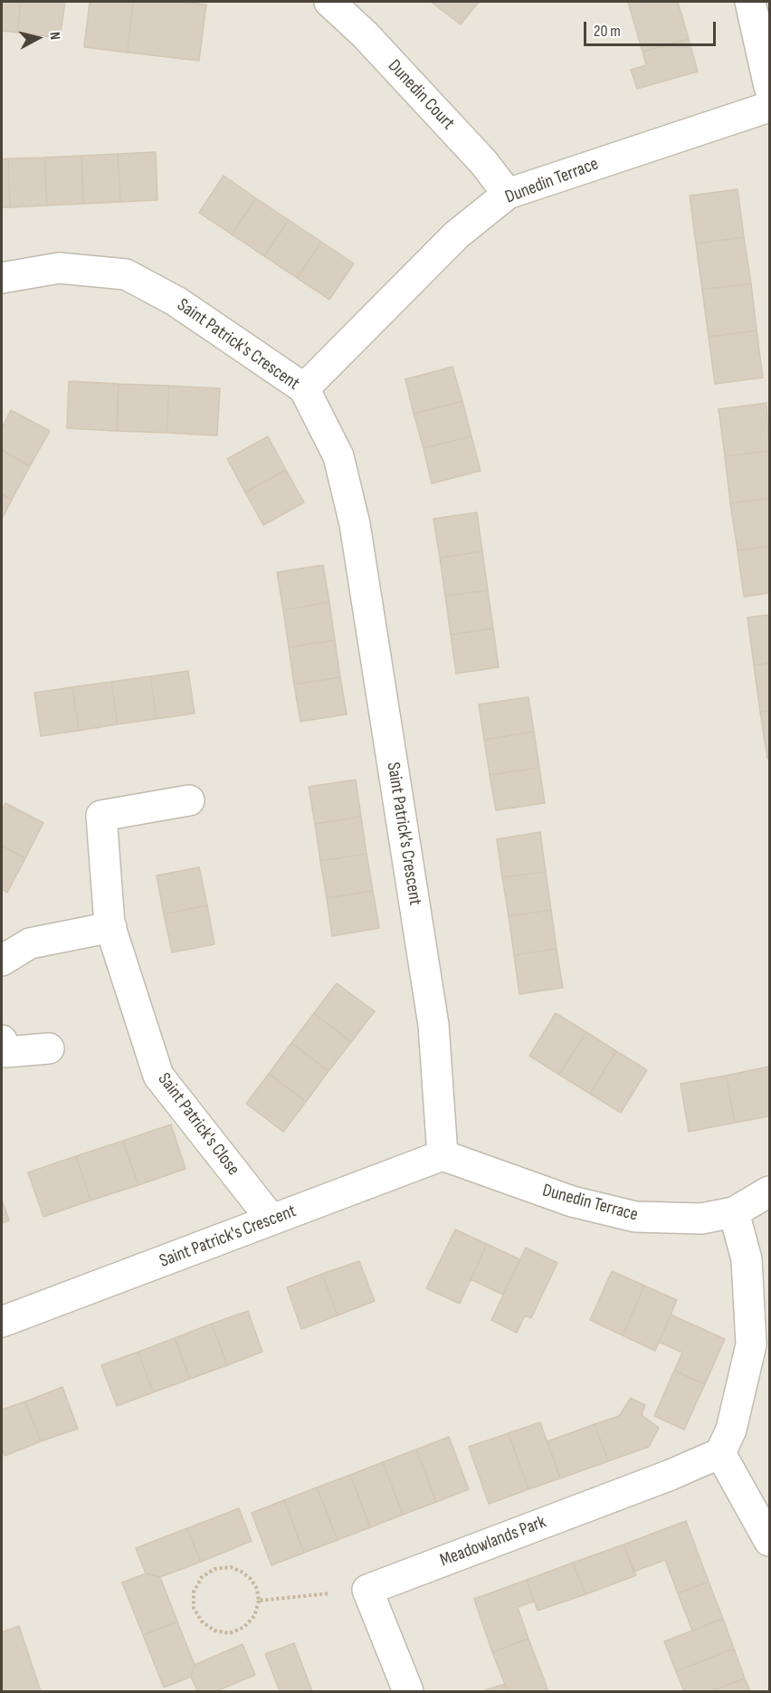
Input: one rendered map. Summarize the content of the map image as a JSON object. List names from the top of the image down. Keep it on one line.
{"streets":{"street":["Dunedin Court","Dunedin Terrace","Saint Patrick's Crescent","Saint Patrick's Close","Meadowlands Park"]},"crossings":[["Dunedin Court","Dunedin Terrace"],["Dunedin Terrace","Saint Patrick's Crescent"],["Saint Patrick's Crescent","Saint Patrick's Close"]],"scale_bar":"20 m","north":"right"}
